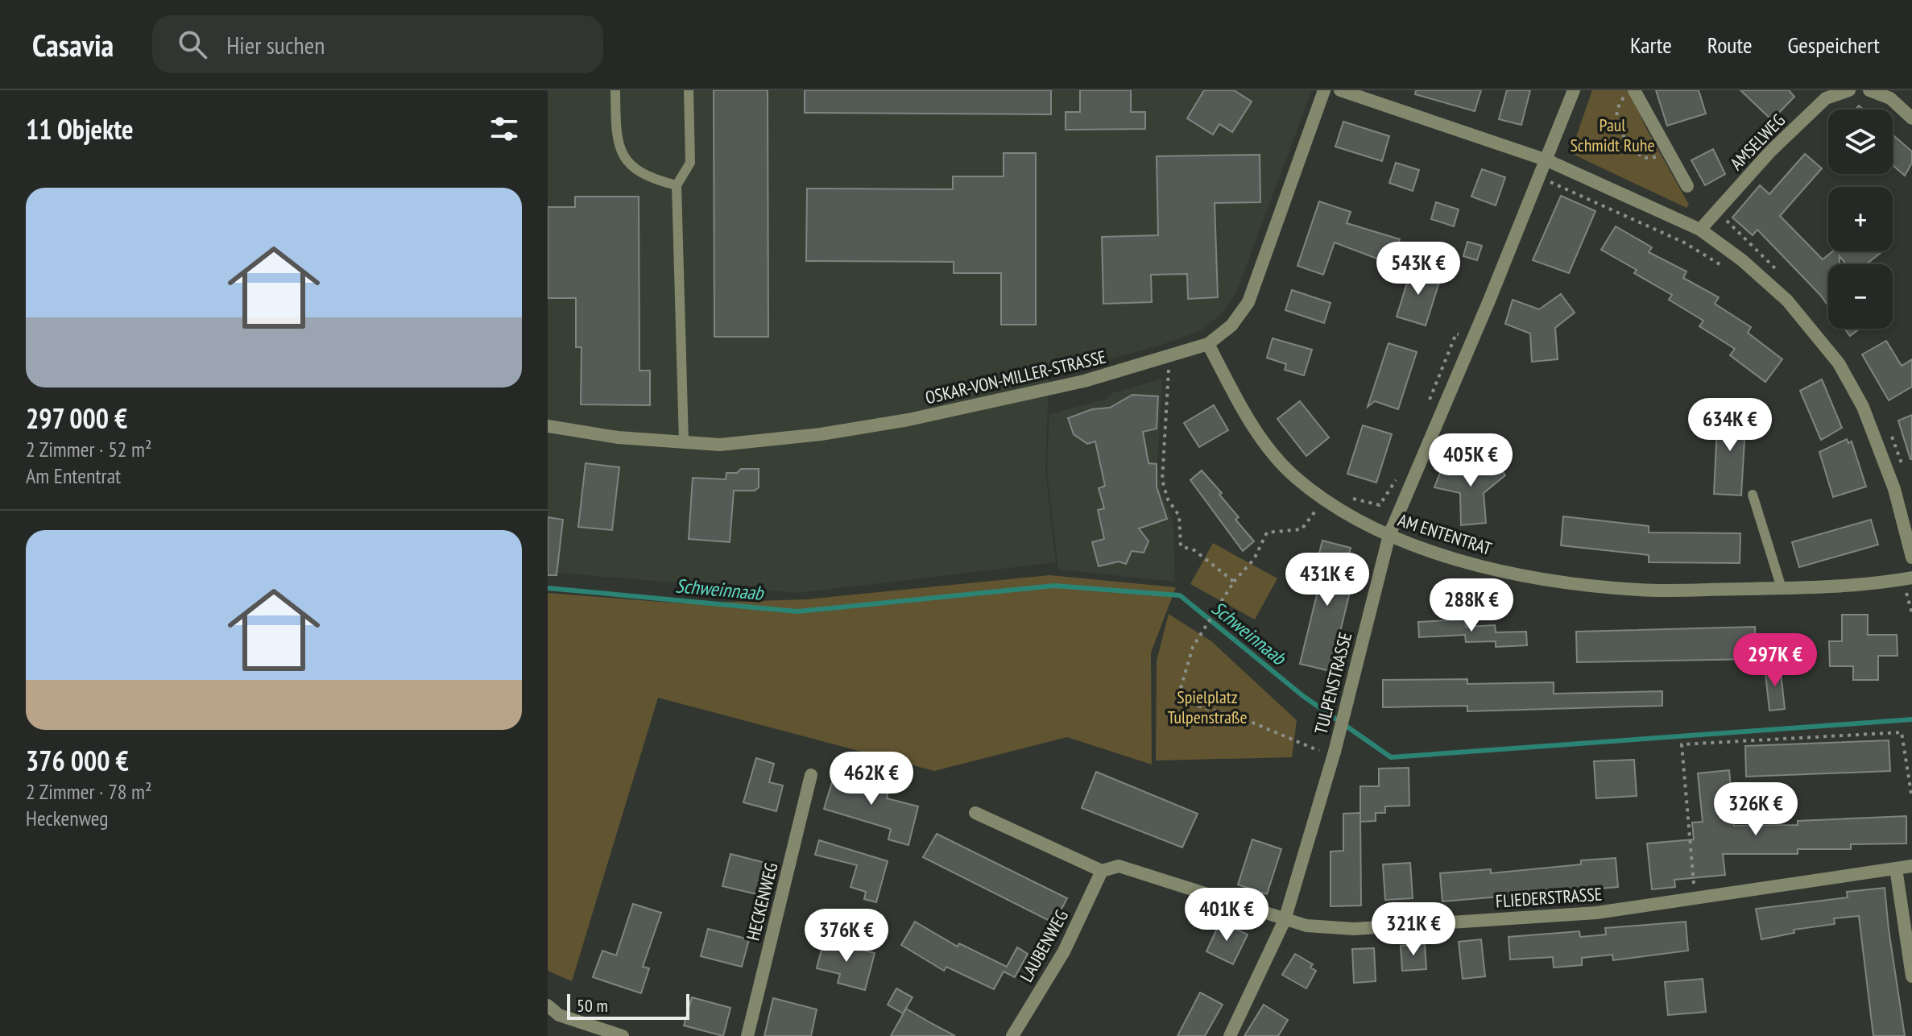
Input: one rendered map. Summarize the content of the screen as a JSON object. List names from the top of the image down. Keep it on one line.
{"streets":{"street":["AMSELWEG","OSKAR-VON-MILLER-STRASSE","AM ENTENTRAT","TULPENSTRASSE","FLIEDERSTRASSE","HECKENWEG","LAUBENWEG"]},"crossings":[["OSKAR-VON-MILLER-STRASSE","AM ENTENTRAT"],["AM ENTENTRAT","TULPENSTRASSE"],["TULPENSTRASSE","FLIEDERSTRASSE"],["FLIEDERSTRASSE","LAUBENWEG"]],"water":["Schweinnaab"],"parks":["Paul Schmidt Ruhe","Spielplatz Tulpenstraße"],"scale_bar":"50 m","page":{"header":"Casavia","search":"Hier suchen","nav":["Karte","Route","Gespeichert"],"heading":"11 Objekte","map_buttons":["+","−"],"list":[{"name":"297 000 €","note":"2 Zimmer · 52 m² · Am Ententrat"},{"name":"376 000 €","note":"2 Zimmer · 78 m² · Heckenweg"}],"price":["543K €","634K €","405K €","431K €","288K €","297K €","462K €","326K €","401K €","321K €","376K €"],"scale":"50 m"}}
